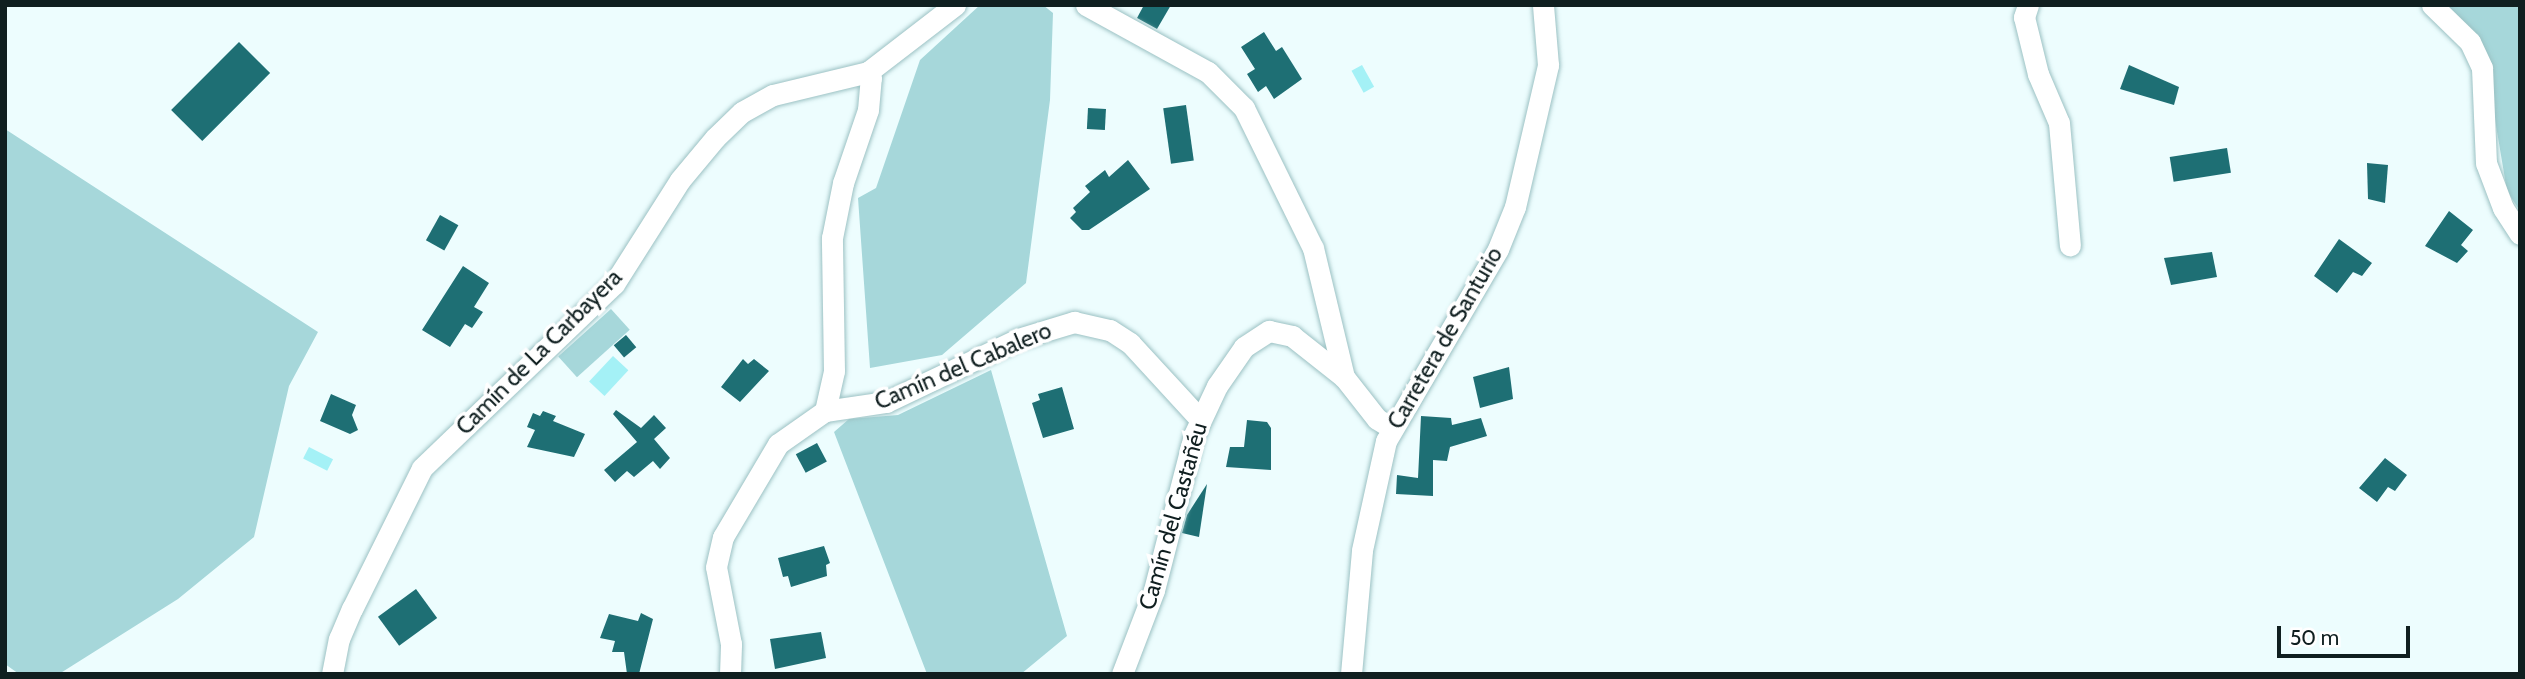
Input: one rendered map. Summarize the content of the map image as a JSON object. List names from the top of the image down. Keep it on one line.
{"streets":{"street":["Carretera de Santurio","Camín de La Carbayera","Camín del Cabalero","Camín del Castañéu"]},"crossings":[["Carretera de Santurio","Camín del Castañéu"],["Camín del Cabalero","Camín del Castañéu"]],"scale_bar":"50 m"}
